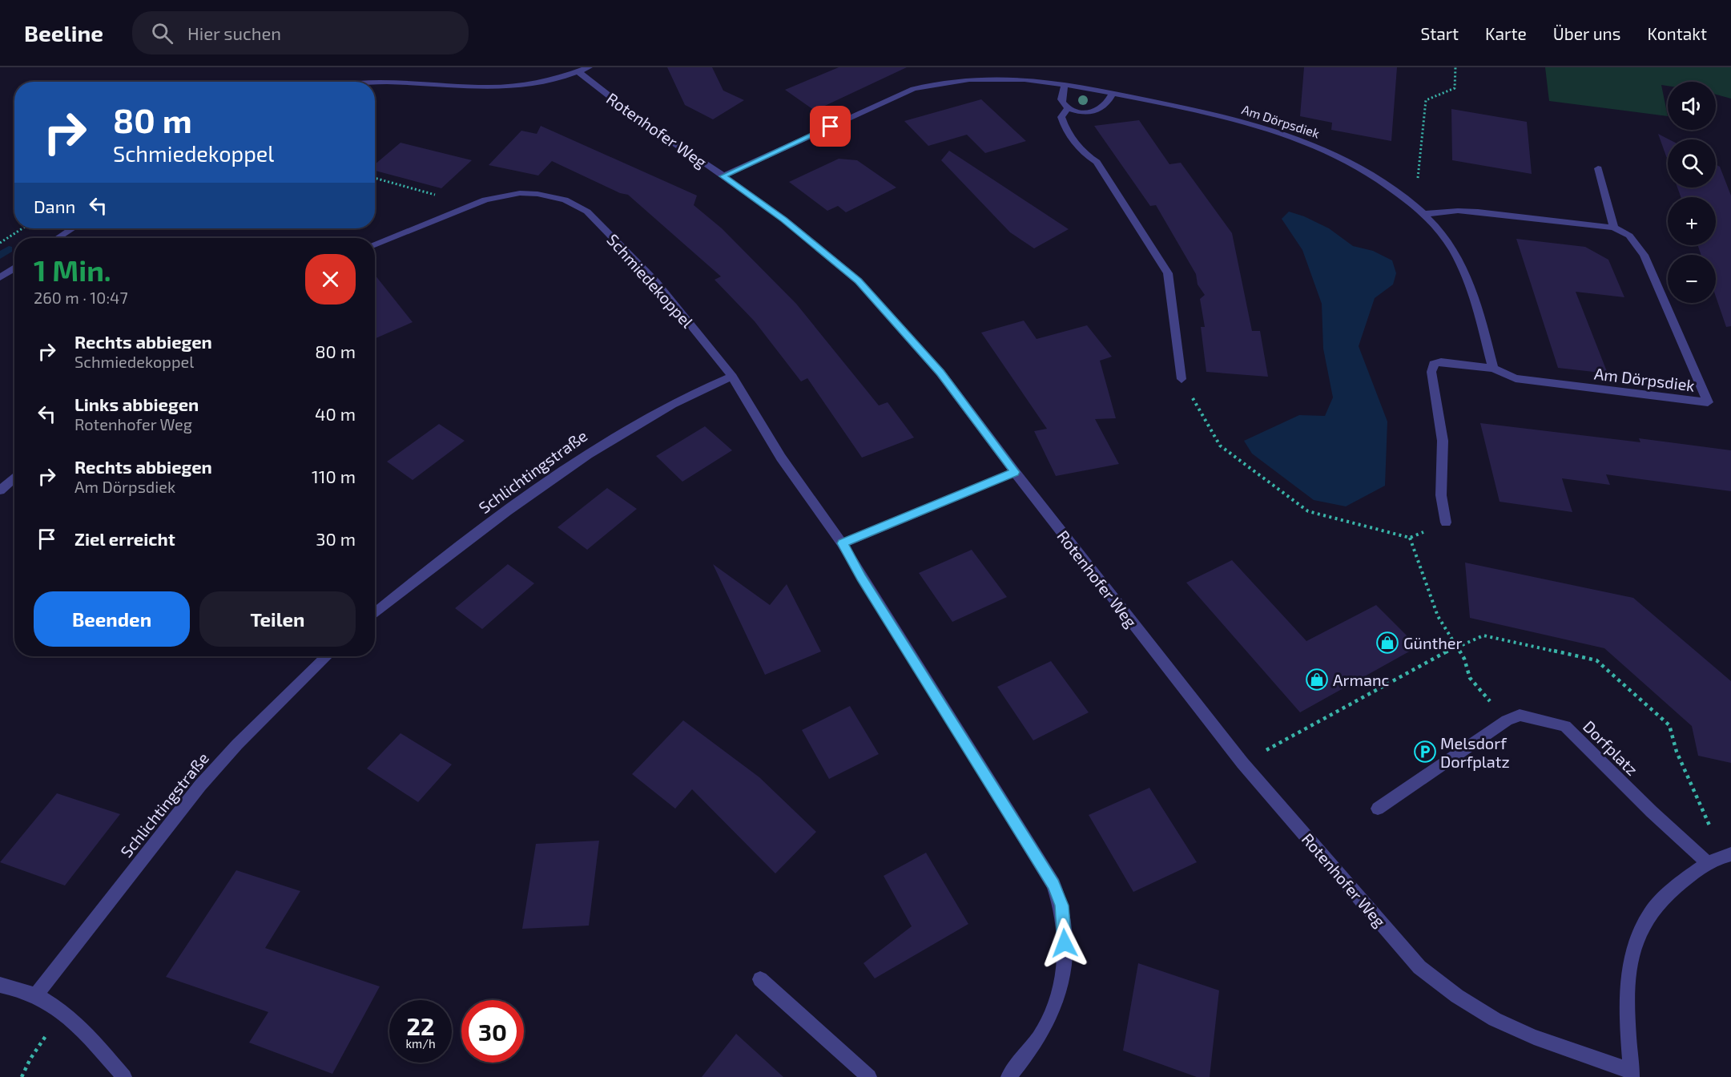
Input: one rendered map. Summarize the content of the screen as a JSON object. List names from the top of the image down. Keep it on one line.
{"streets":{"street":["Am Dörpsdiek","Rotenhofer Weg","Schmiedekoppel","Schlichtingstraße","Dorfplatz"]},"crossings":[["Am Dörpsdiek","Rotenhofer Weg"],["Schmiedekoppel","Schlichtingstraße"]],"places":{"shop":["Günther","Armanc"],"parking":["Melsdorf Dorfplatz"]},"page":{"header":"Beeline","search":"Hier suchen","nav":["Start","Karte","Über uns","Kontakt"],"map_buttons":["+","−"],"turn":["80 m","Schmiedekoppel"],"then":"Dann","heading":["1 Min.","260 m · 10:47"],"list":[{"name":"Rechts abbiegen","note":"Schmiedekoppel","value":"80 m"},{"name":"Links abbiegen","note":"Rotenhofer Weg","value":"40 m"},{"name":"Rechts abbiegen","note":"Am Dörpsdiek","value":"110 m"},{"name":"Ziel erreicht","value":"30 m"}],"buttons":["Beenden","Teilen"],"speed":"22 km/h","limit":"30"}}
